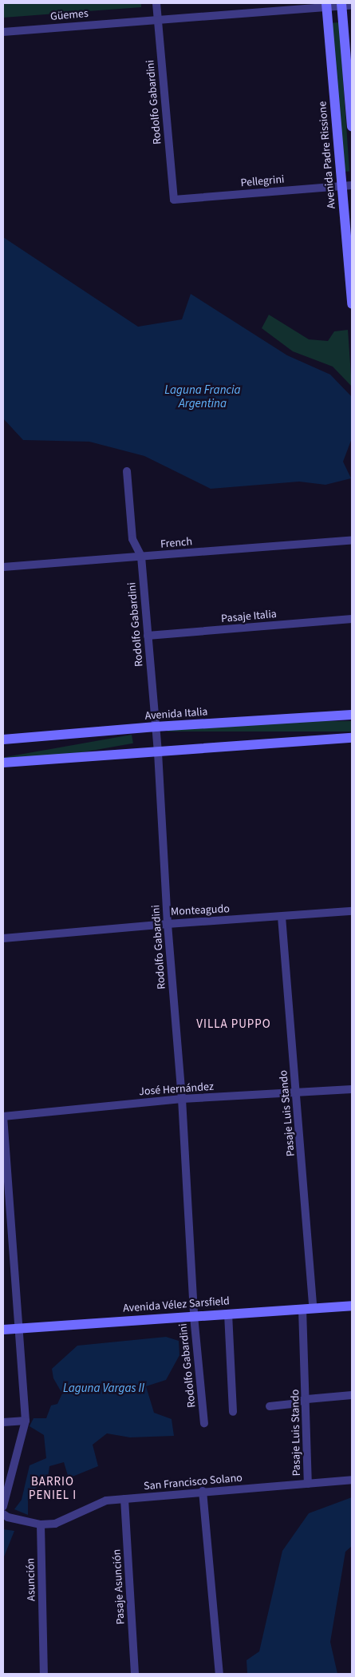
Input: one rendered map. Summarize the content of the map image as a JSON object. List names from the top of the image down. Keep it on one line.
{"streets":{"main road":["Avenida Padre Rissione","Avenida Italia","Avenida Vélez Sarsfield"],"street":["Güemes","Rodolfo Gabardini","Pellegrini","French","Pasaje Italia","Monteagudo","José Hernández","Pasaje Luis Stando","San Francisco Solano","Asunción","Pasaje Asunción"]},"crossings":[["Güemes","Rodolfo Gabardini"],["Güemes","Avenida Padre Rissione"],["Rodolfo Gabardini","Pellegrini"],["Rodolfo Gabardini","French"],["Rodolfo Gabardini","Pasaje Italia"],["Rodolfo Gabardini","Avenida Italia"],["Rodolfo Gabardini","Monteagudo"],["Rodolfo Gabardini","José Hernández"],["Rodolfo Gabardini","Avenida Vélez Sarsfield"],["Avenida Padre Rissione","Pellegrini"],["Monteagudo","Pasaje Luis Stando"],["José Hernández","Pasaje Luis Stando"],["Pasaje Luis Stando","Avenida Vélez Sarsfield"],["Pasaje Luis Stando","San Francisco Solano"],["San Francisco Solano","Asunción"],["San Francisco Solano","Pasaje Asunción"]],"districts":["VILLA PUPPO","BARRIO PENIEL I"],"water":["Laguna Francia Argentina","Laguna Vargas II"]}
